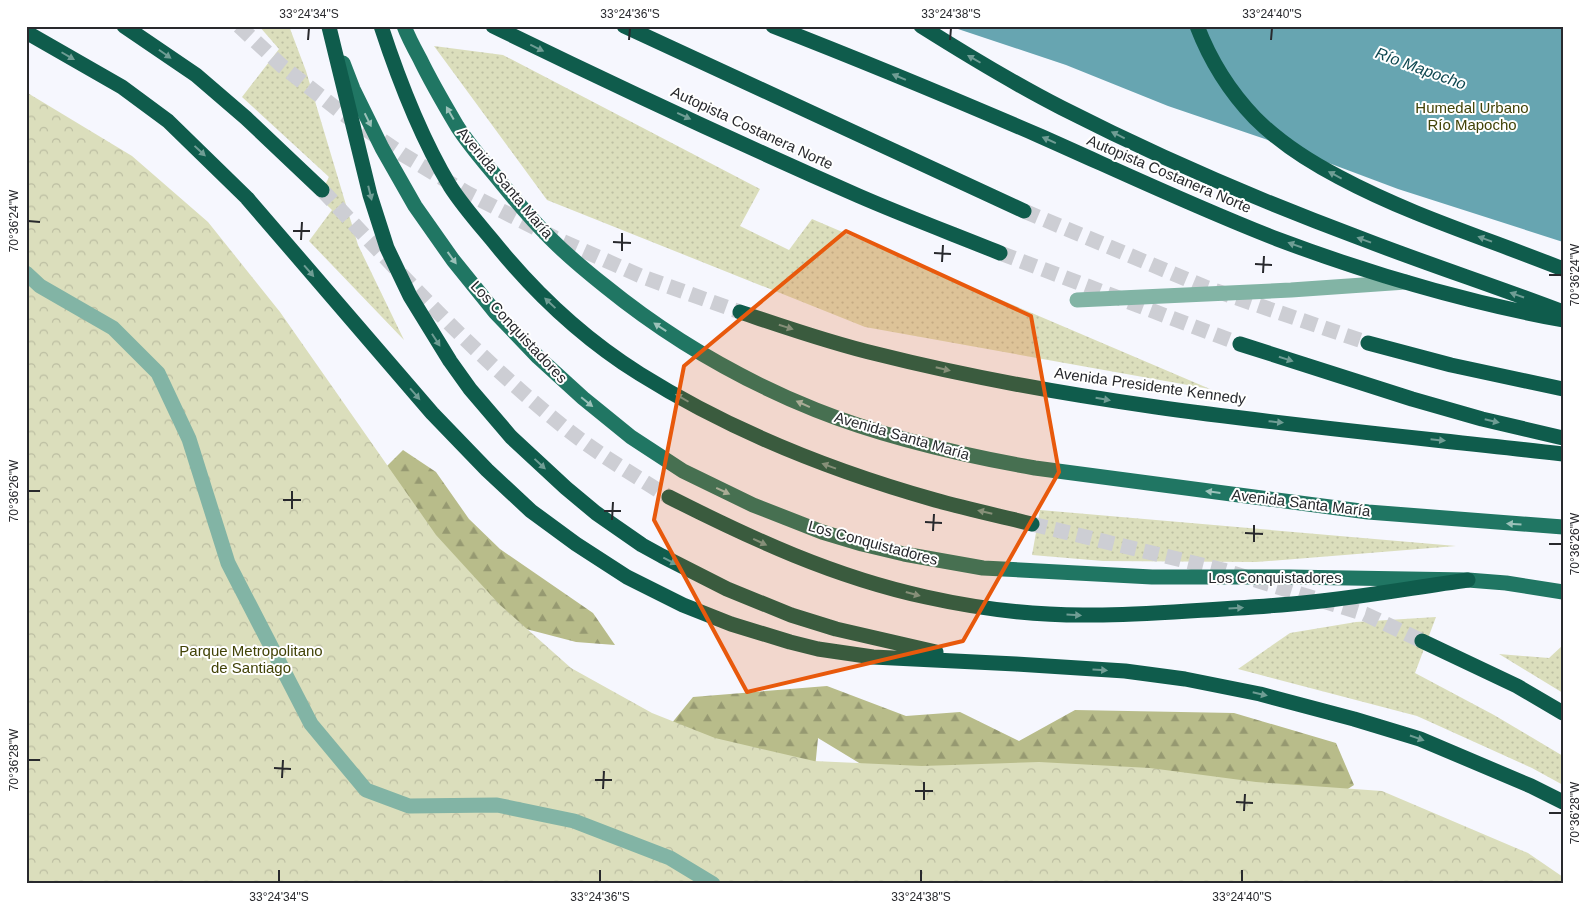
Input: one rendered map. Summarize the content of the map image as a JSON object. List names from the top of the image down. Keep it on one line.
{"streets":{"highway":["Autopista Costanera Norte","Avenida Presidente Kennedy"],"main road":["Avenida Santa María","Los Conquistadores"]},"one_way":["Avenida Santa María","Los Conquistadores"],"water":["Río Mapocho"],"parks":["Humedal Urbano Río Mapocho","Parque Metropolitano de Santiago"],"coordinates":["33°24'34\"S","33°24'36\"S","33°24'38\"S","33°24'40\"S","70°36'24\"W","70°36'26\"W","70°36'28\"W"]}
